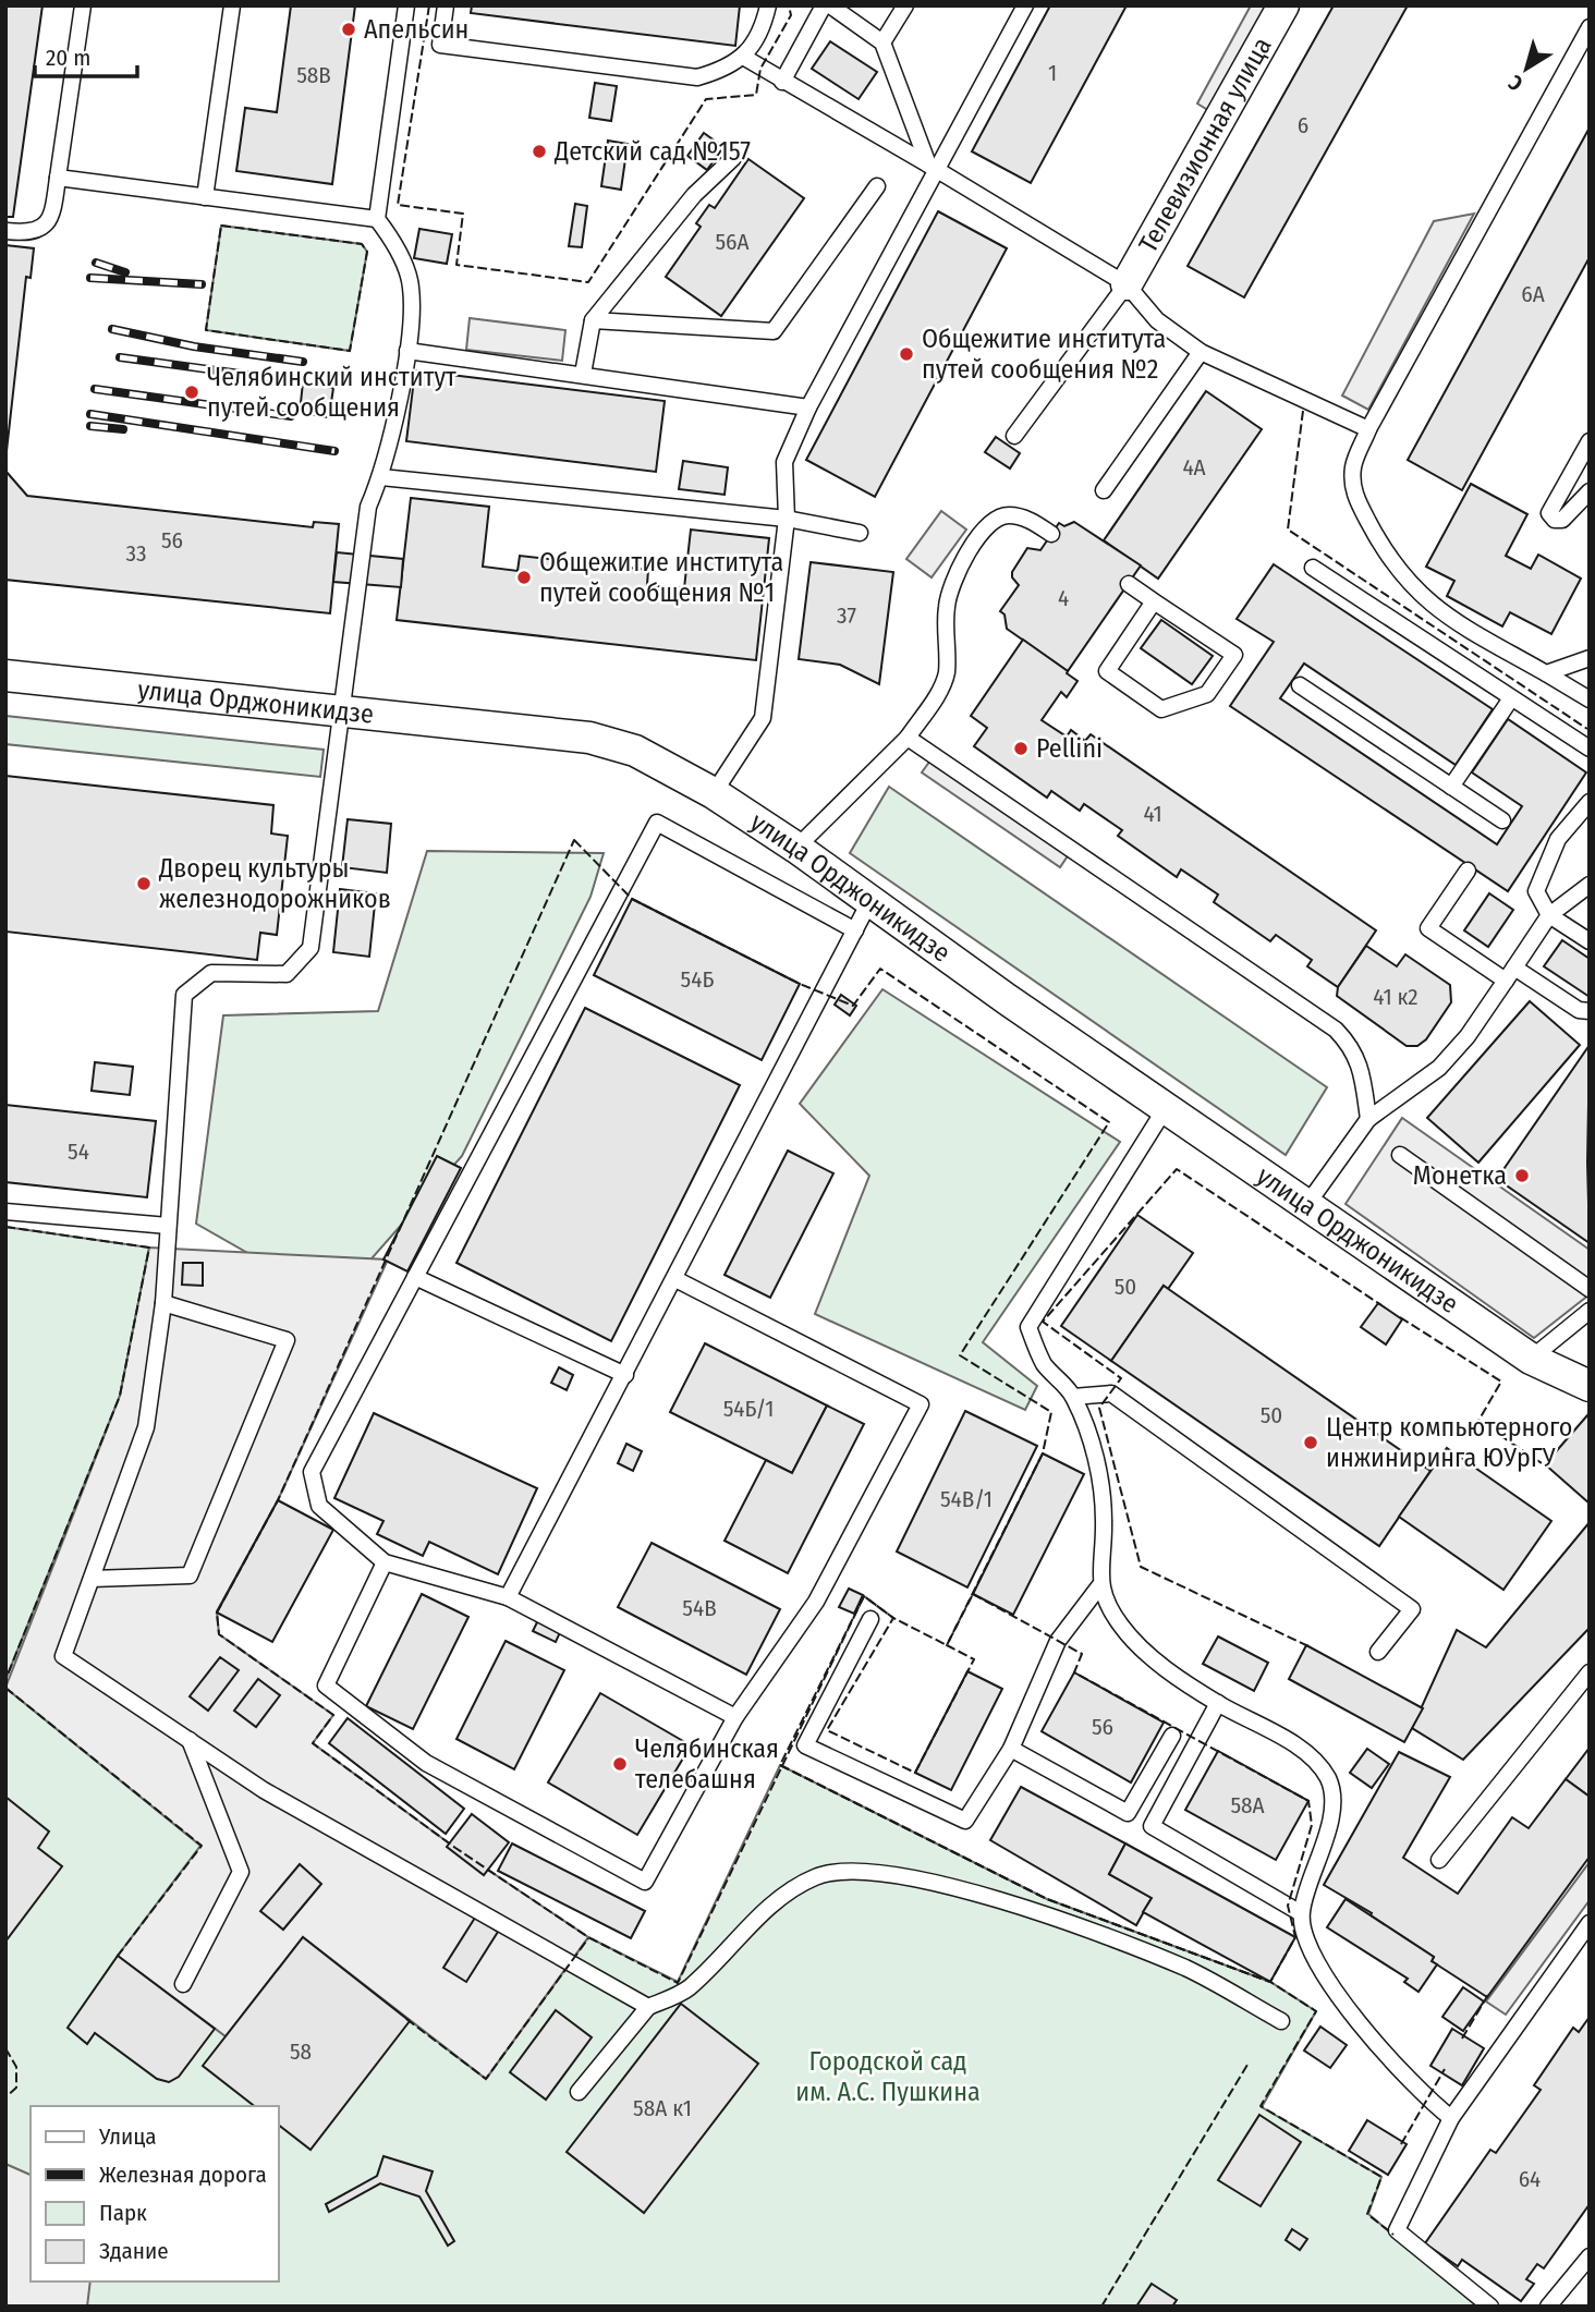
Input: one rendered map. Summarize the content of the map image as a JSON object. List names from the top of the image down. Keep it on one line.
{"streets":{"street":["Телевизионная улица","улица Орджоникидзе"]},"parks":["Городской сад им. А.С. Пушкина"],"places":["Апельсин","Детский сад №157","Общежитие института путей сообщения №2","Челябинский институт путей сообщения","Общежитие института путей сообщения №1","Pellini","Дворец культуры железнодорожников","Монетка","Центр компьютерного инжиниринга ЮУрГУ","Челябинская телебашня"],"house_numbers":["1","58В","6","56А","6А","4А","56","33","4","37","41","54Б","41 к2","54","50","54Б/1","50","54В/1","54В","56","58А","58","58А к1","64"],"legend":["Улица","Железная дорога","Парк","Здание"],"scale_bar":"20 m","north":"bottom left"}
